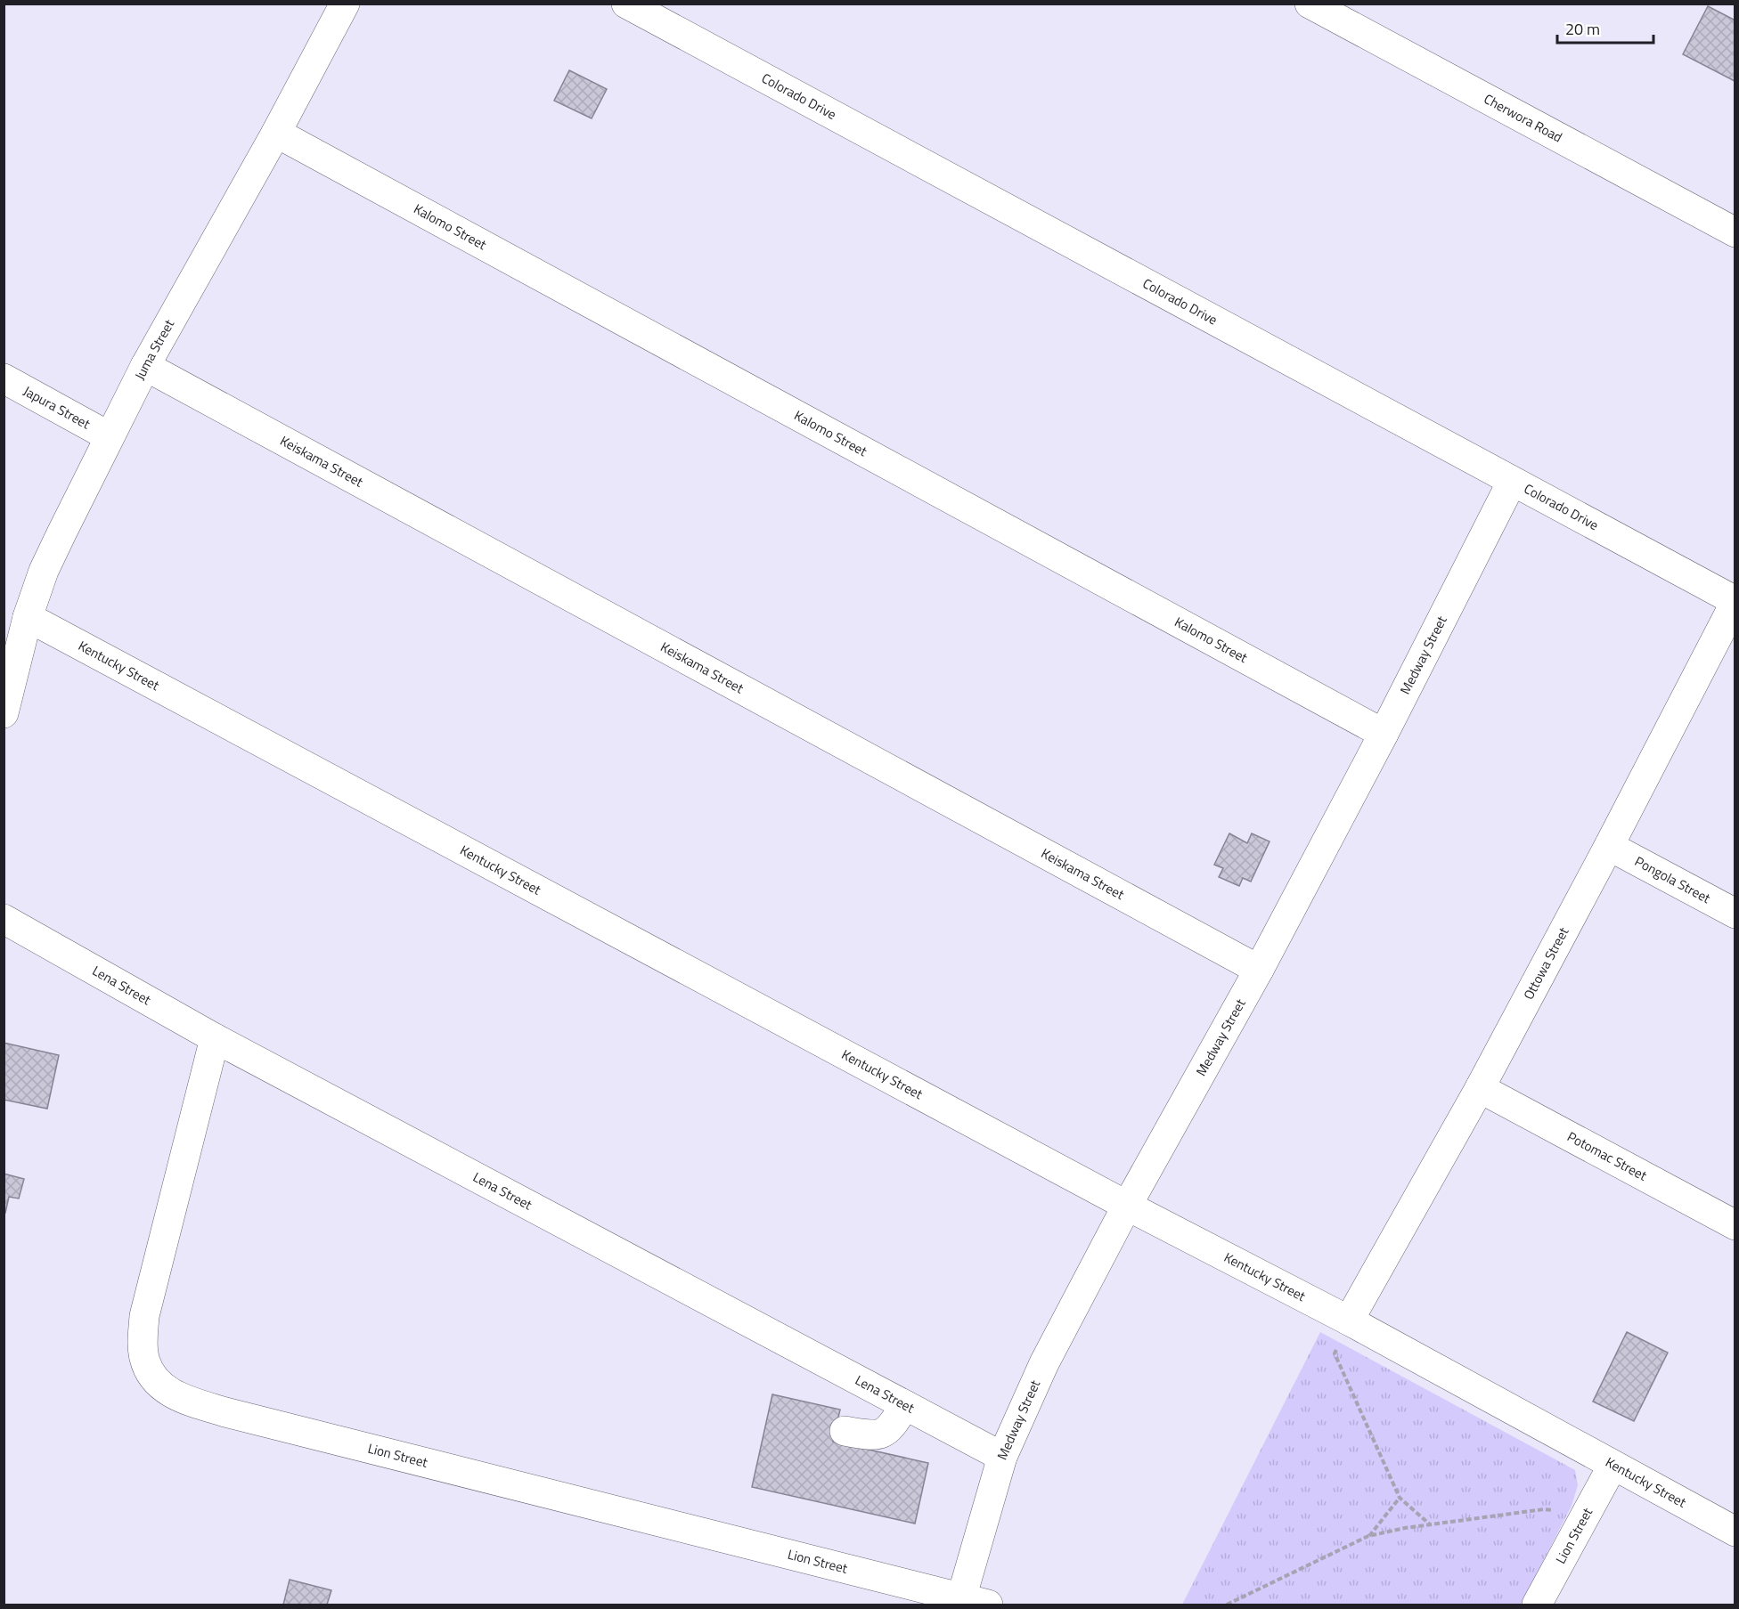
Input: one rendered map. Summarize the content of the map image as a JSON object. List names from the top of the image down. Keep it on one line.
{"streets":{"street":["Colorado Drive","Cherwora Road","Kalomo Street","Juma Street","Japura Street","Keiskama Street","Medway Street","Kentucky Street","Pongola Street","Ottowa Street","Lena Street","Potomac Street","Lion Street"]},"crossings":[["Colorado Drive","Medway Street"],["Colorado Drive","Ottowa Street"],["Kalomo Street","Juma Street"],["Kalomo Street","Medway Street"],["Juma Street","Japura Street"],["Juma Street","Keiskama Street"],["Juma Street","Kentucky Street"],["Keiskama Street","Medway Street"],["Medway Street","Kentucky Street"],["Medway Street","Lena Street"],["Medway Street","Lion Street"],["Kentucky Street","Ottowa Street"],["Kentucky Street","Lion Street"],["Pongola Street","Ottowa Street"],["Ottowa Street","Potomac Street"],["Lena Street","Lion Street"]],"scale_bar":"20 m"}
